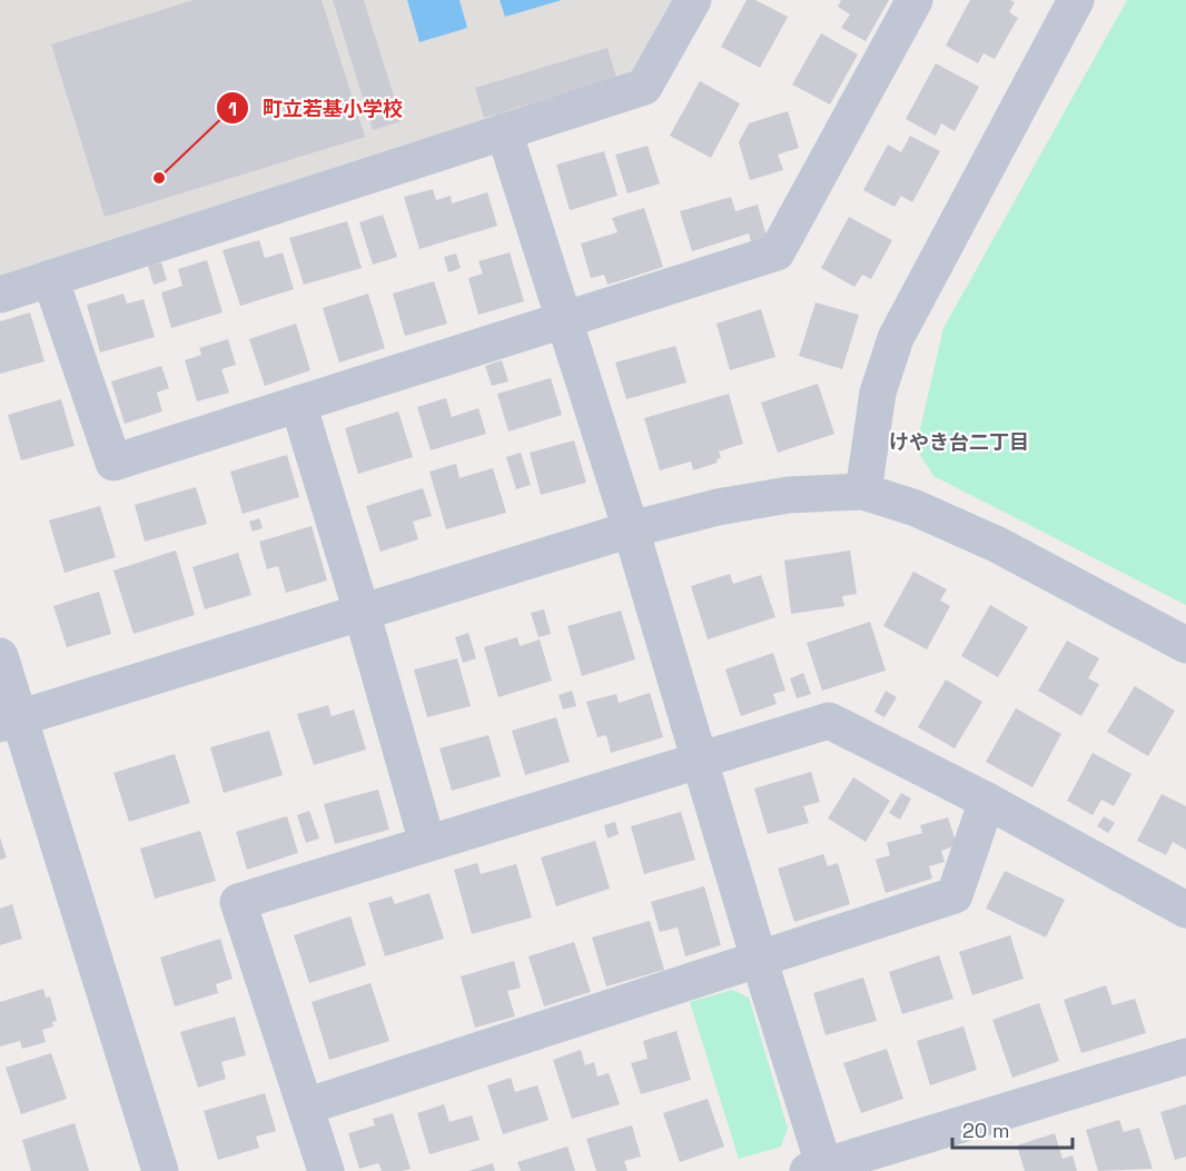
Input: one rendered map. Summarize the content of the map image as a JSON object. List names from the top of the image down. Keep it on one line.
{"districts":["けやき台二丁目"],"places":["町立若基小学校"],"scale_bar":"20 m"}
